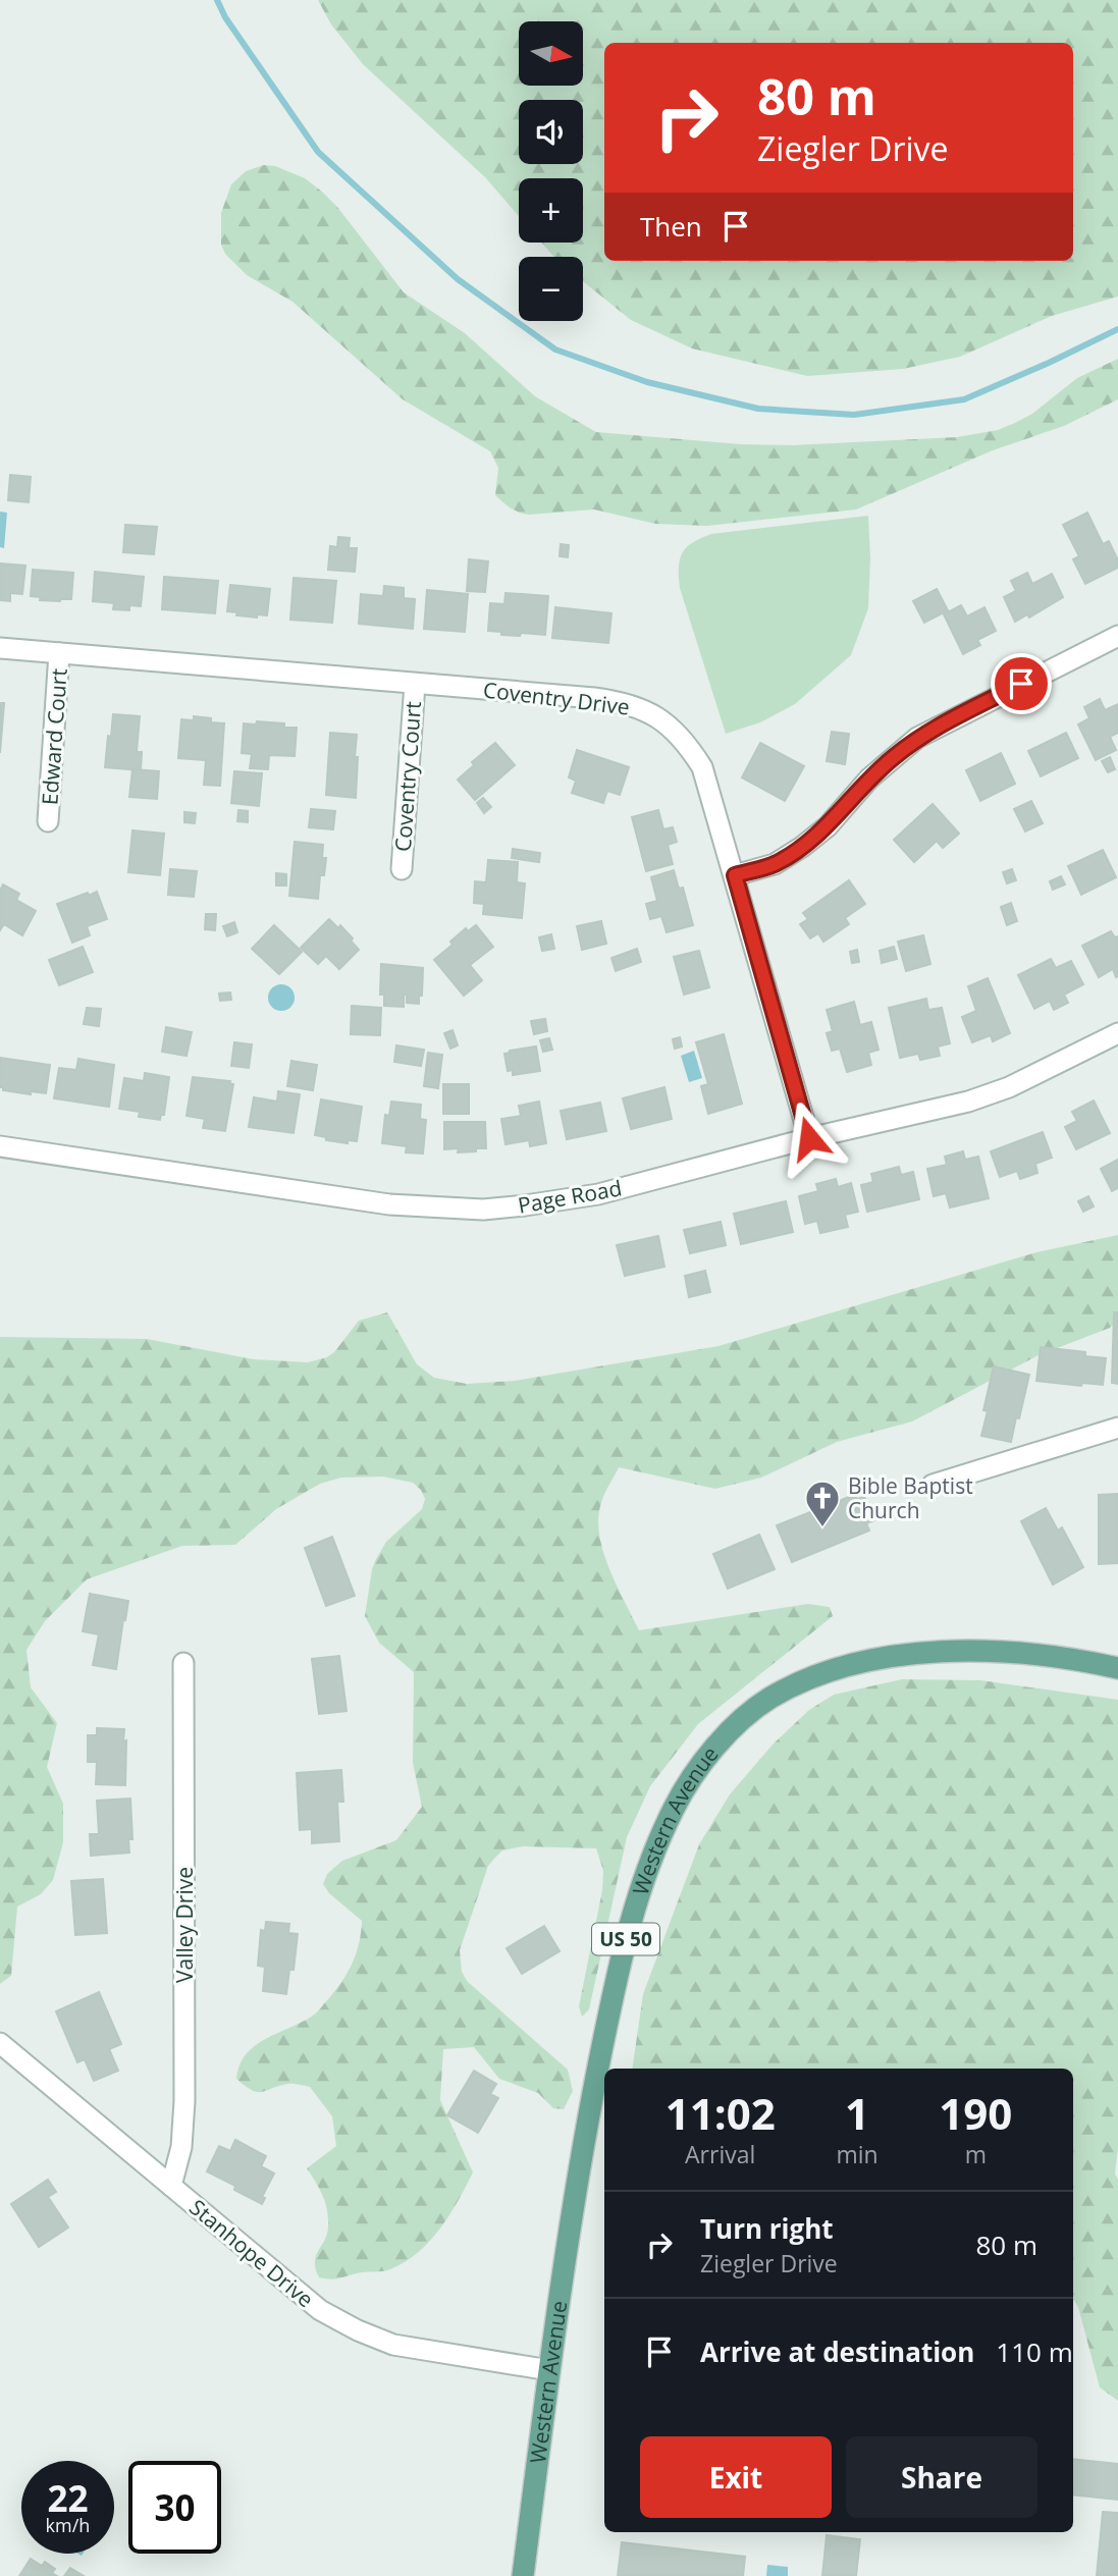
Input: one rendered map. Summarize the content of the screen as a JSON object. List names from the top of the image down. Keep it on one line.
{"streets":{"main road":["Western Avenue","US 50"],"street":["Coventry Drive","Edward Court","Coventry Court","Page Road","Valley Drive","Stanhope Drive"]},"crossings":[["Coventry Drive","Edward Court"],["Coventry Drive","Coventry Court"],["Coventry Drive","Page Road"],["Western Avenue","Stanhope Drive"],["Valley Drive","Stanhope Drive"]],"places":{"church":["Bible Baptist Church"]},"north":"right","page":{"map_buttons":["+","−"],"turn":["80 m","Ziegler Drive"],"then":"Then","eta":["11:02","Arrival","1","min","190","m"],"list":[{"name":"Turn right","note":"Ziegler Drive","value":"80 m"},{"name":"Arrive at destination","value":"110 m"}],"buttons":["Exit","Share"],"speed":"22 km/h","limit":"30"}}
